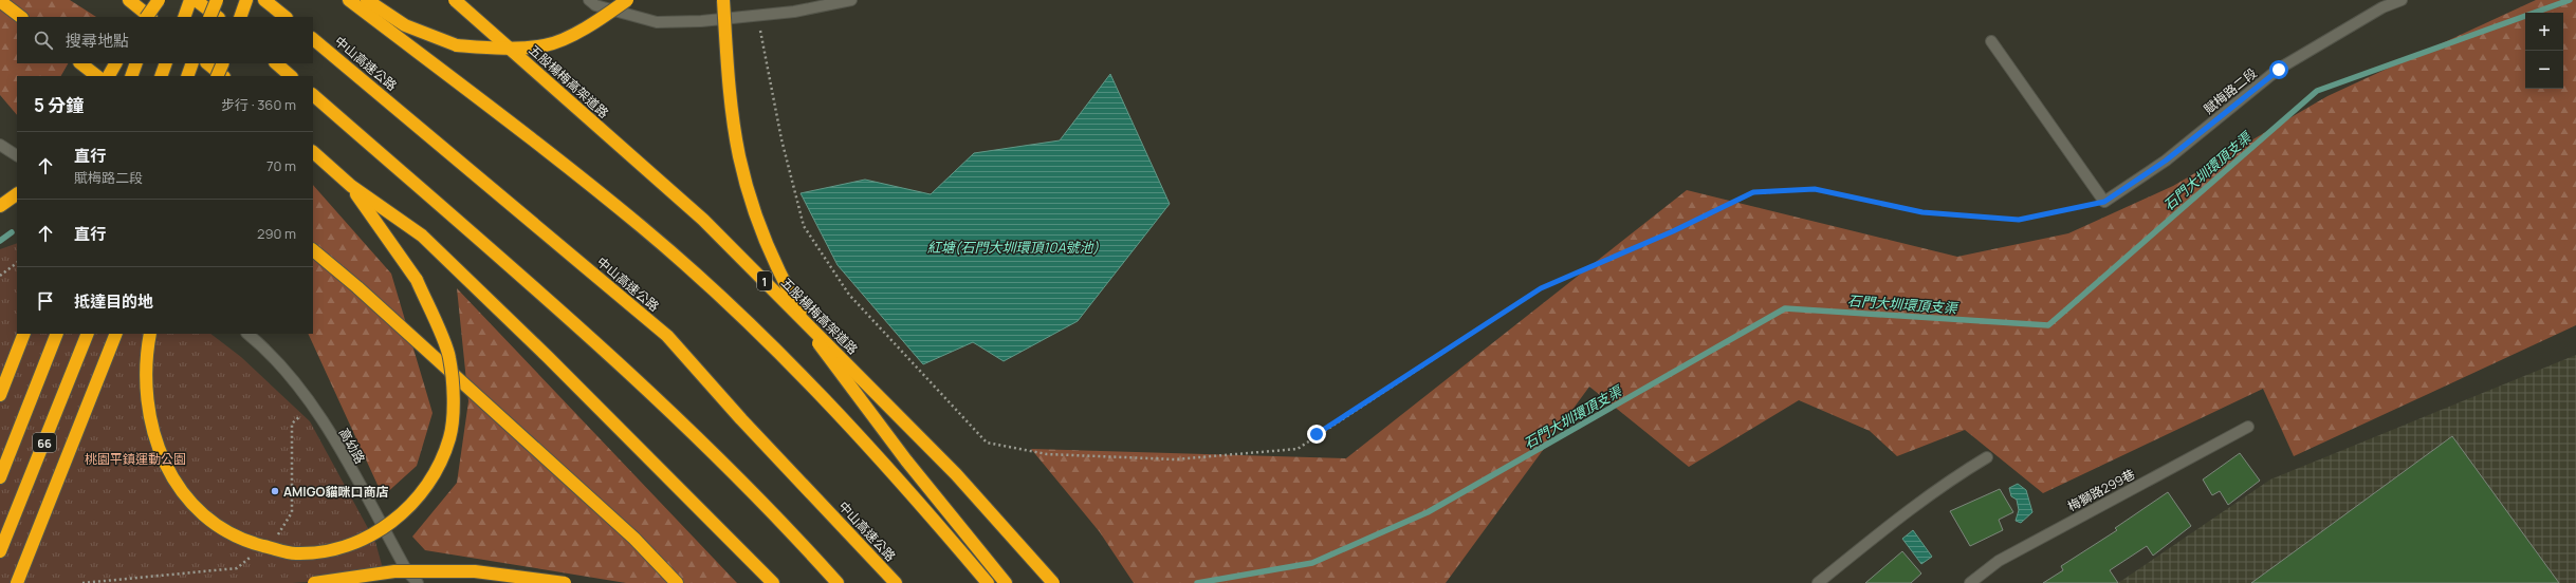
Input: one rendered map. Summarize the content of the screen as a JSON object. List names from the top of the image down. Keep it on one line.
{"streets":{"highway":["中山高速公路","五股楊梅高架道路","1","66"],"street":["賦梅路二段","高幼路","梅獅路299巷"]},"water":["石門大圳環頂支渠","紅塘(石門大圳環頂10A號池)"],"parks":["桃園平鎮運動公園"],"places":["AMIGO貓咪口商店"],"page":{"map_buttons":["+","−"],"search":"搜尋地點","heading":["5 分鐘","步行 · 360 m"],"list":[["直行","賦梅路二段","70 m"],["直行","290 m"],"抵達目的地"]}}
